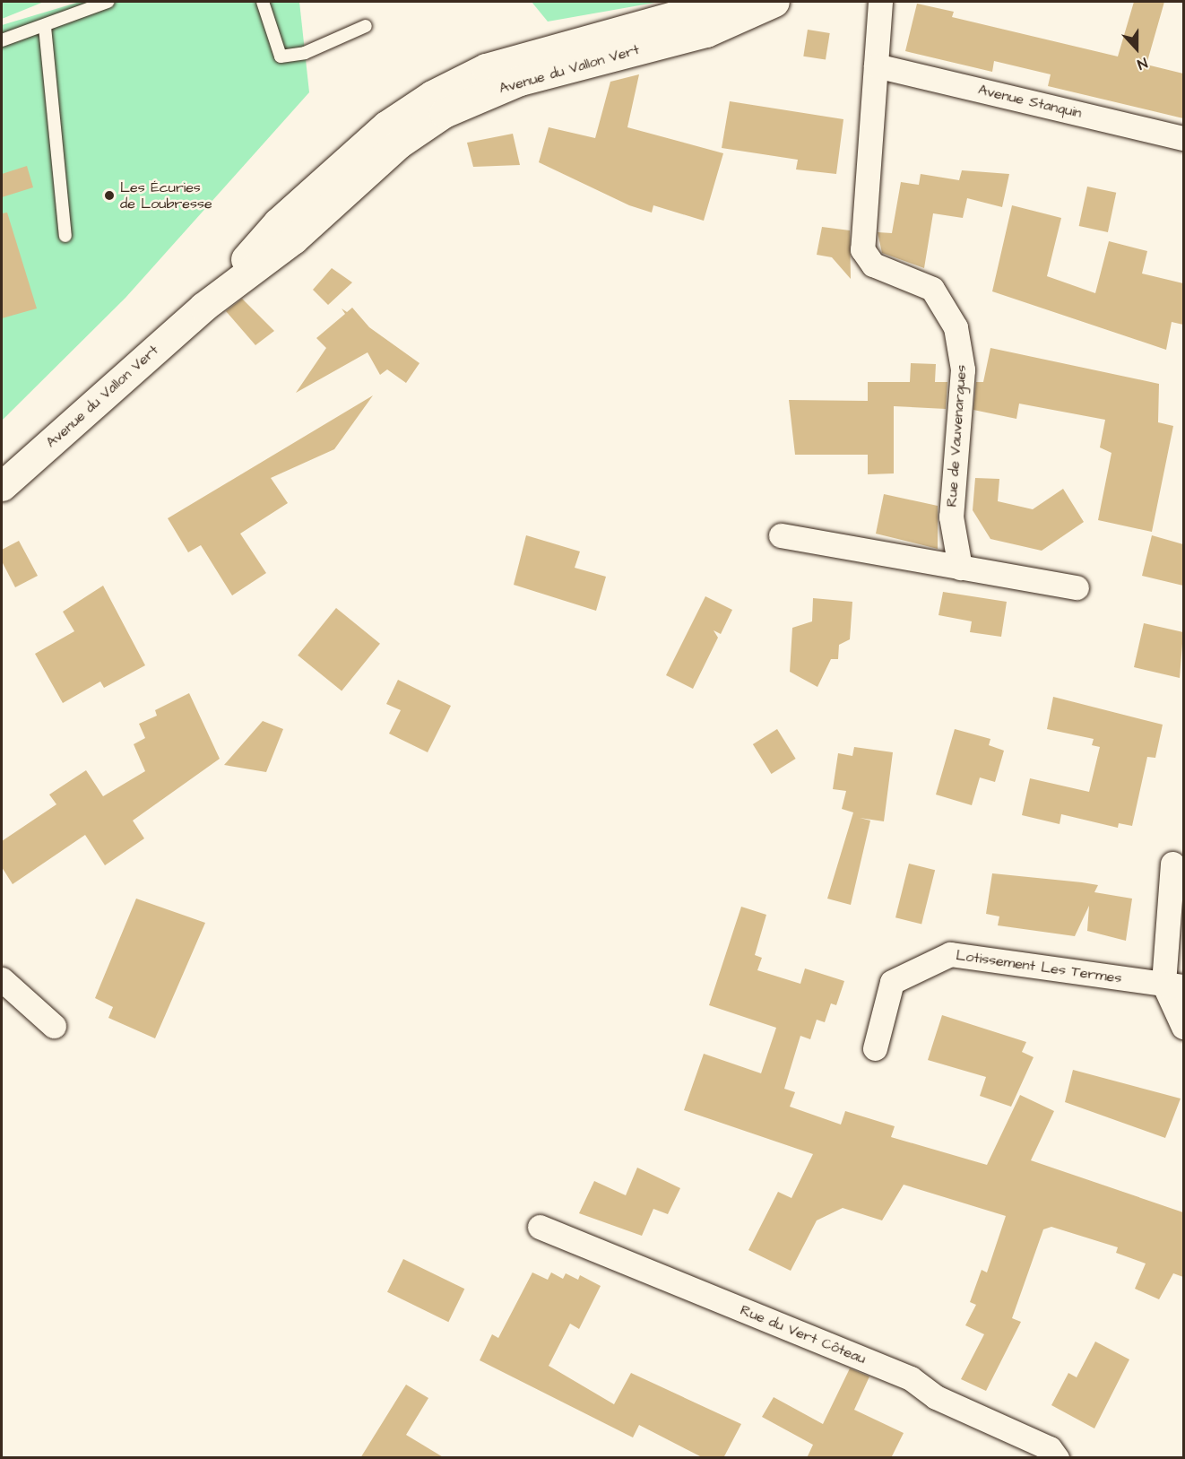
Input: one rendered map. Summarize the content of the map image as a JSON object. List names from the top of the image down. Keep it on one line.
{"streets":{"main road":["Avenue du Vallon Vert"],"street":["Avenue Stanquin","Rue de Vauvenargues","Lotissement Les Termes","Rue du Vert Côteau"]},"crossings":[["Avenue Stanquin","Rue de Vauvenargues"]],"places":["Les Écuries de Loubresse"],"north":"bottom"}
